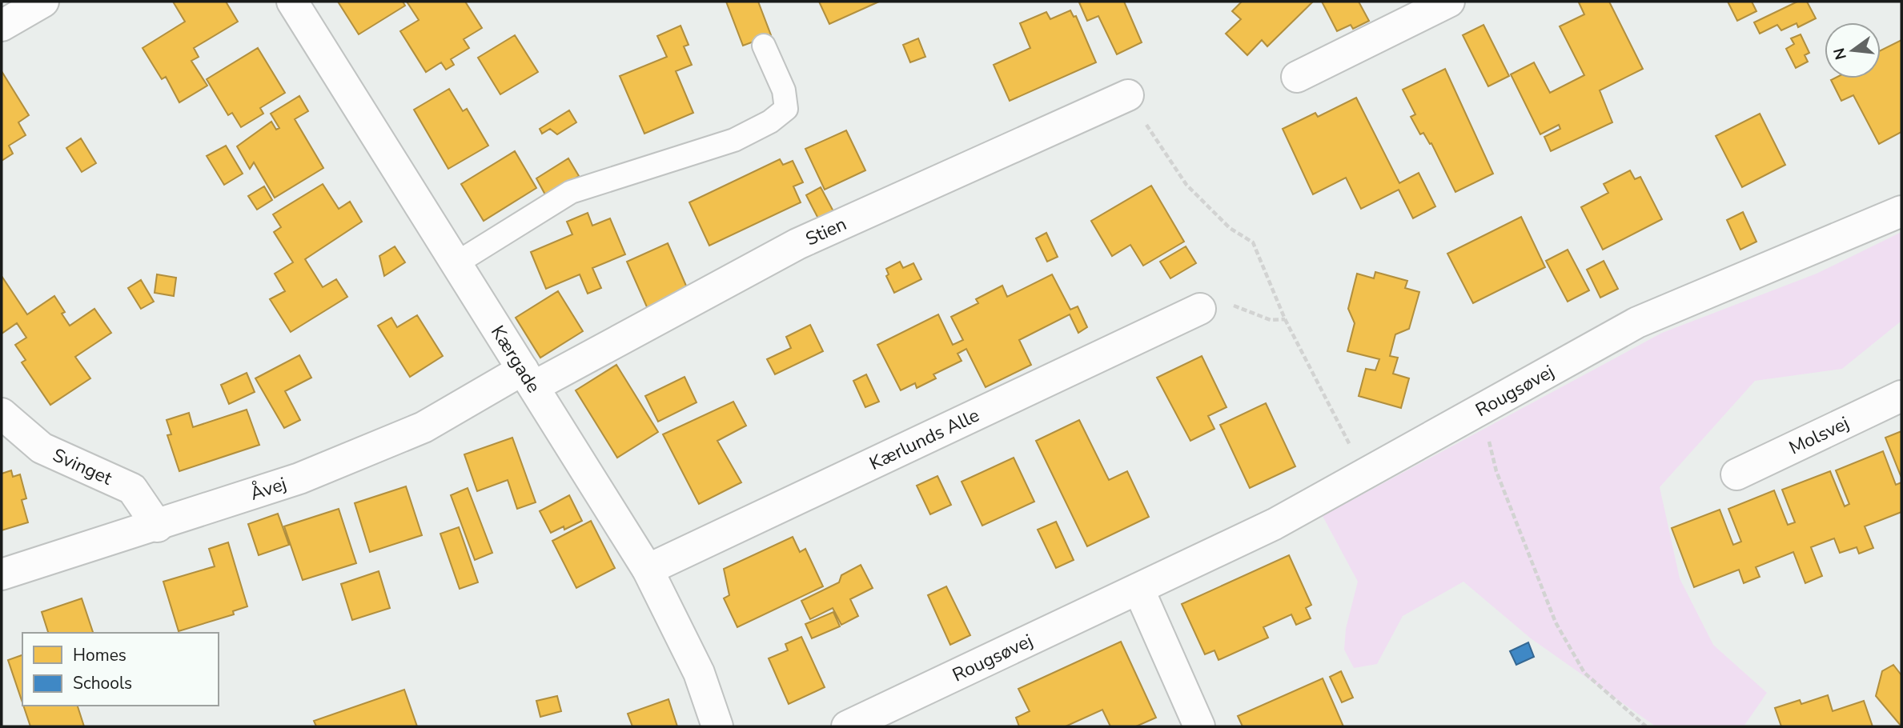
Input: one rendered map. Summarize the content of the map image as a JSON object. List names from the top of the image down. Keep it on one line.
{"streets":{"street":["Stien","Kærgade","Rougsøvej","Molsvej","Kærlunds Alle","Svinget","Åvej"]},"crossings":[["Stien","Kærgade"],["Stien","Åvej"],["Kærgade","Kærlunds Alle"],["Kærgade","Åvej"],["Svinget","Åvej"]],"legend":["Homes","Schools"],"north":"left"}
